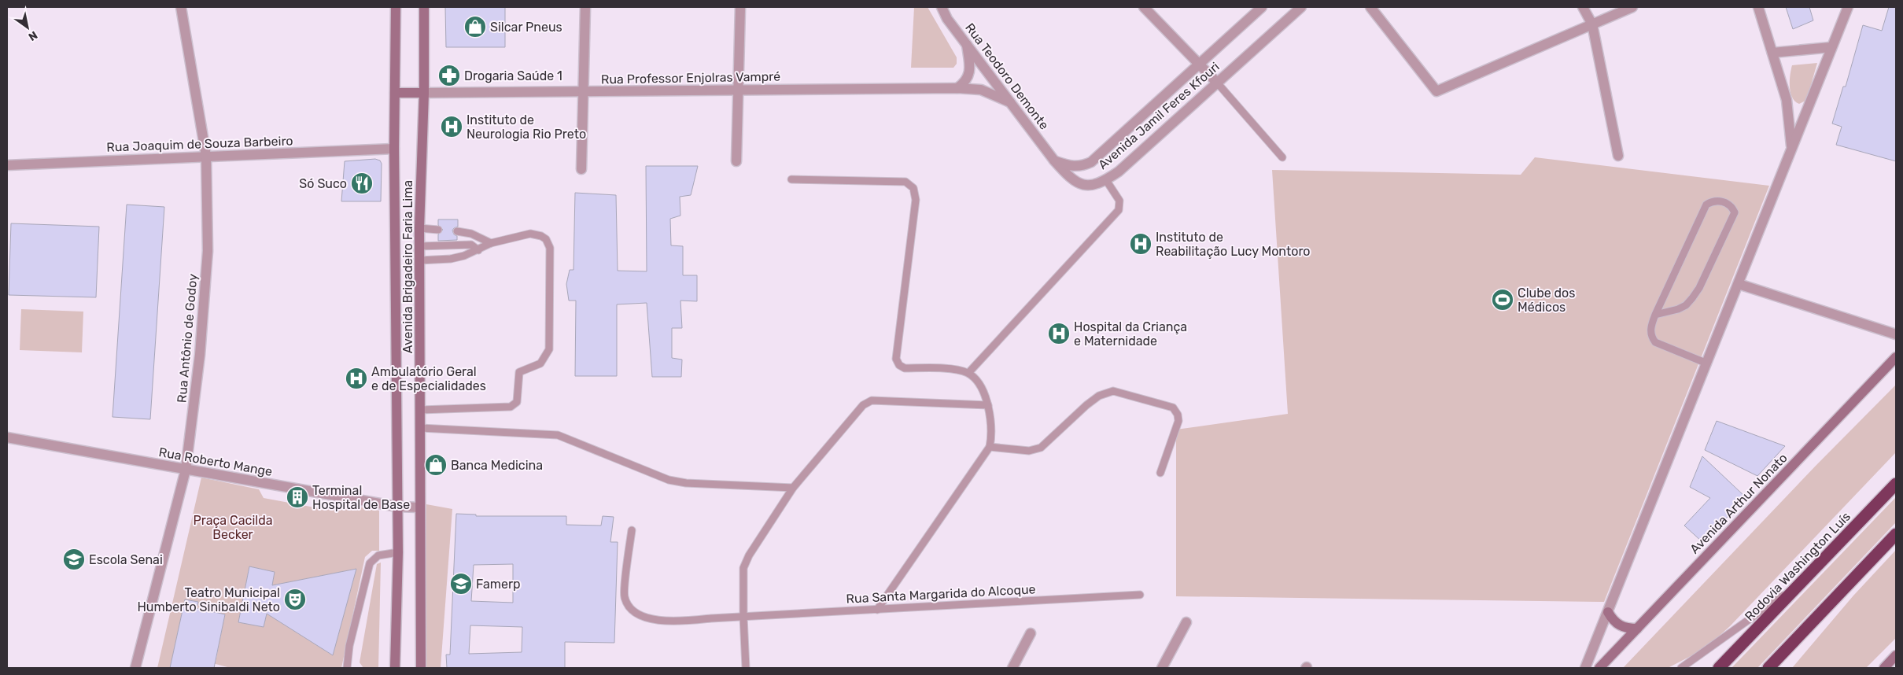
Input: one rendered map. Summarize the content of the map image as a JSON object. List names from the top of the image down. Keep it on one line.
{"streets":{"highway":["Rodovia Washington Luís"],"main road":["Avenida Brigadeiro Faria Lima","Avenida Arthur Nonato"],"street":["Rua Teodoro Demonte","Rua Professor Enjolras Vampré","Avenida Jamil Feres Kfouri","Rua Joaquim de Souza Barbeiro","Rua Antônio de Godoy","Rua Roberto Mange"],"lane":["Rua Santa Margarida do Alcoque"]},"crossings":[["Rua Teodoro Demonte","Rua Professor Enjolras Vampré"],["Rua Teodoro Demonte","Avenida Jamil Feres Kfouri"],["Rua Professor Enjolras Vampré","Avenida Brigadeiro Faria Lima"],["Rua Joaquim de Souza Barbeiro","Avenida Brigadeiro Faria Lima"],["Rua Joaquim de Souza Barbeiro","Rua Antônio de Godoy"],["Avenida Brigadeiro Faria Lima","Rua Roberto Mange"],["Rua Antônio de Godoy","Rua Roberto Mange"]],"parks":["Praça Cacilda Becker"],"places":{"shop":["Silcar Pneus","Banca Medicina"],"pharmacy":["Drogaria Saúde 1"],"hospital":["Instituto de Neurologia Rio Preto","Instituto de Reabilitação Lucy Montoro","Hospital da Criança e Maternidade","Ambulatório Geral e de Especialidades"],"restaurant":["Só Suco"],"sports":["Clube dos Médicos"],"building":["Terminal Hospital de Base"],"school or university":["Escola Senai","Famerp"],"theatre":["Teatro Municipal Humberto Sinibaldi Neto"]},"north":"bottom right"}
